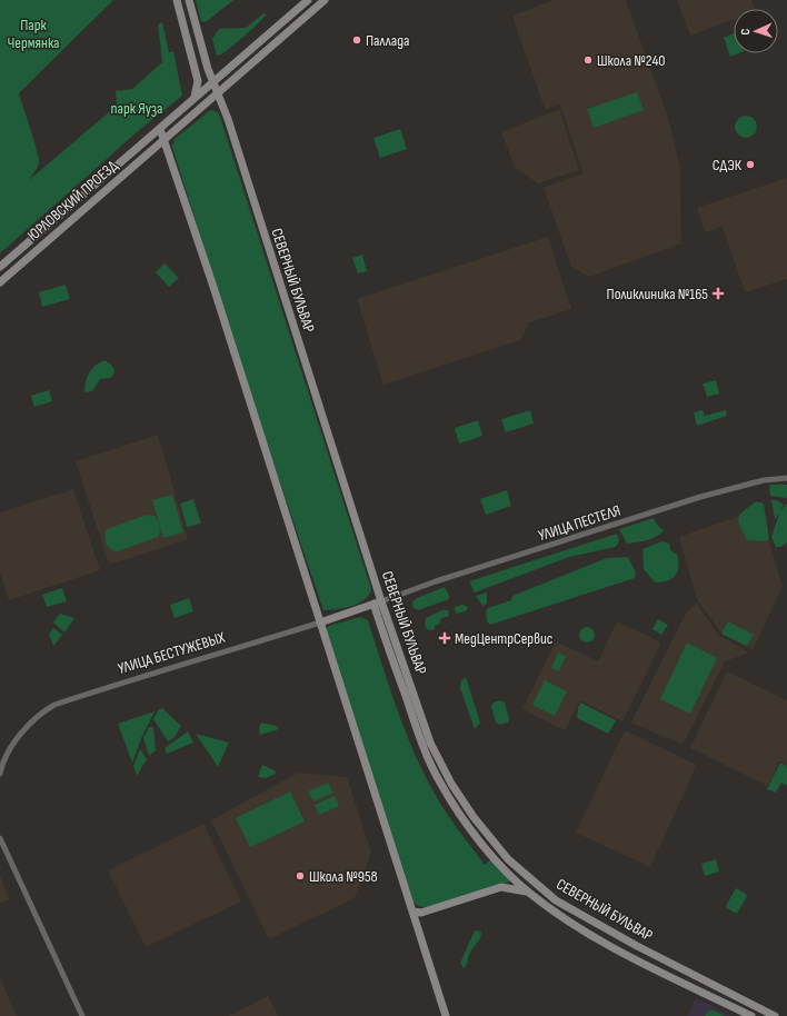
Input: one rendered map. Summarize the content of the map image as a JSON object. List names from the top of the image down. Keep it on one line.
{"streets":{"main road":["ЮРЛОВСКИЙ ПРОЕЗД","СЕВЕРНЫЙ БУЛЬВАР","УЛИЦА БЕСТУЖЕВЫХ"],"street":["УЛИЦА ПЕСТЕЛЯ"]},"crossings":[["ЮРЛОВСКИЙ ПРОЕЗД","СЕВЕРНЫЙ БУЛЬВАР"],["СЕВЕРНЫЙ БУЛЬВАР","УЛИЦА ПЕСТЕЛЯ"],["СЕВЕРНЫЙ БУЛЬВАР","УЛИЦА БЕСТУЖЕВЫХ"],["УЛИЦА ПЕСТЕЛЯ","УЛИЦА БЕСТУЖЕВЫХ"]],"parks":["Парк Чермянка","парк Яуза"],"places":{"other":["Паллада","Школа №240","СДЭК","Школа №958"],"health":["Поликлиника №165","МедЦентрСервис"]},"north":"left"}
